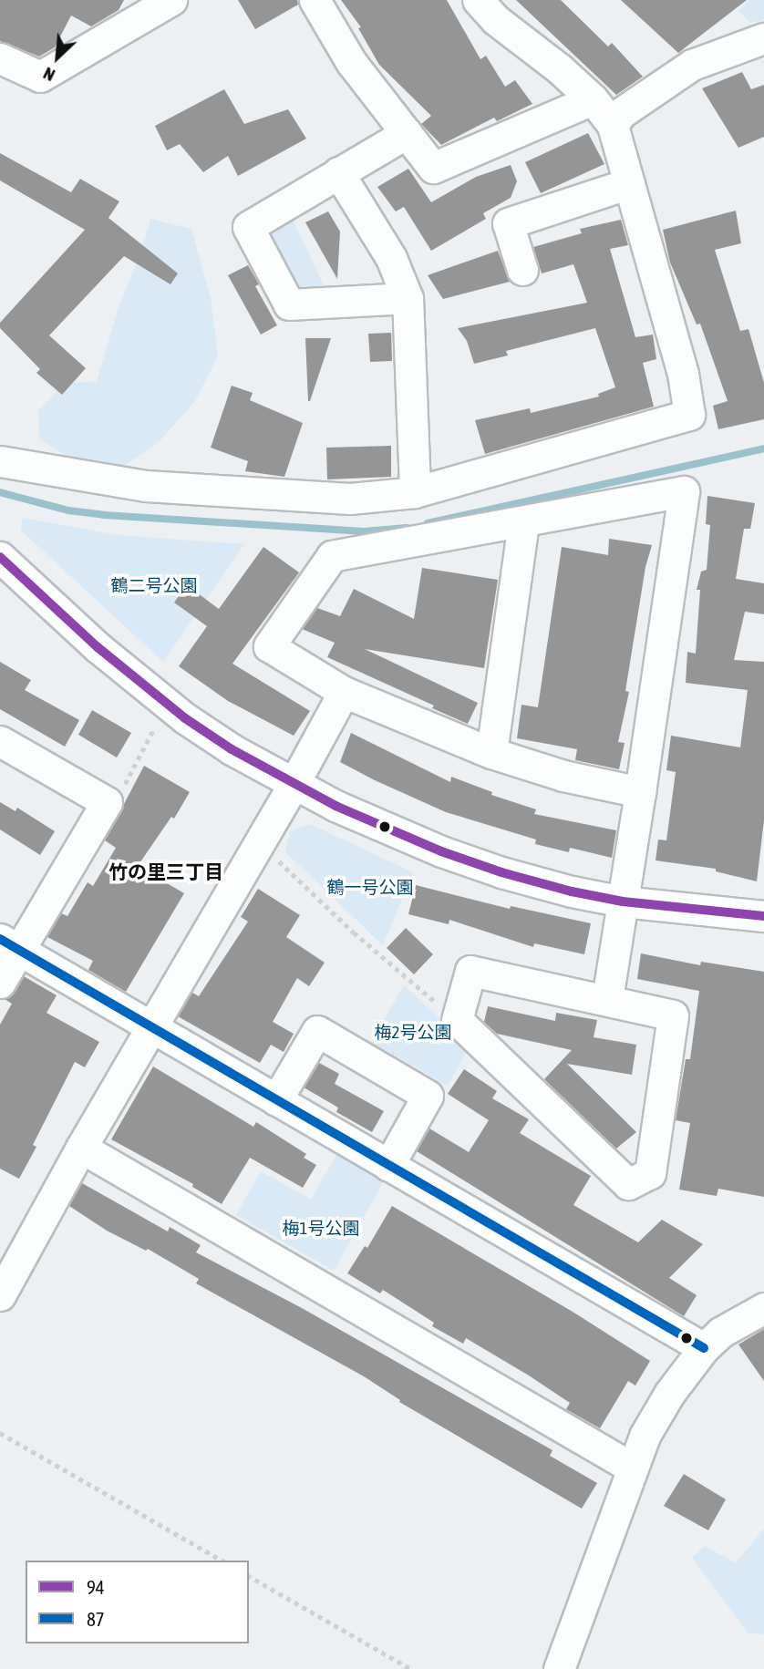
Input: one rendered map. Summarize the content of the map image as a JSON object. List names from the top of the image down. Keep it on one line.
{"districts":["竹の里三丁目"],"parks":["鶴二号公園","鶴一号公園","梅2号公園","梅1号公園"],"lines":["transit line 94","transit line 87"],"legend":["94","87"],"north":"bottom left"}
